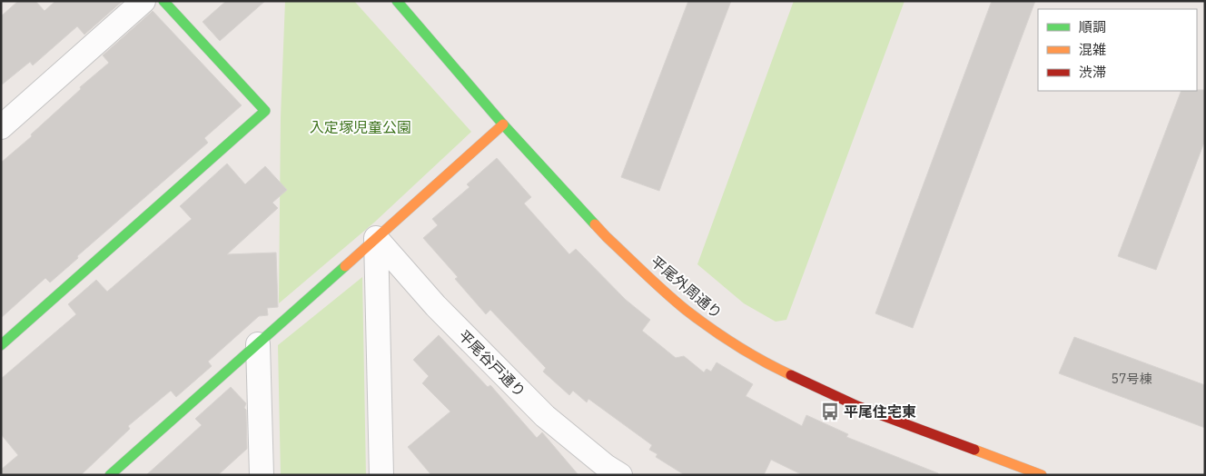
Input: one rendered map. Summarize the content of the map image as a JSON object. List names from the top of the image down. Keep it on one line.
{"streets":{"street":["平尾外周通り","平尾谷戸通り"]},"parks":["入定塚児童公園"],"places":{"bus stop":["平尾住宅東"]},"house_numbers":["57号棟"],"legend":["順調","混雑","渋滞"]}
